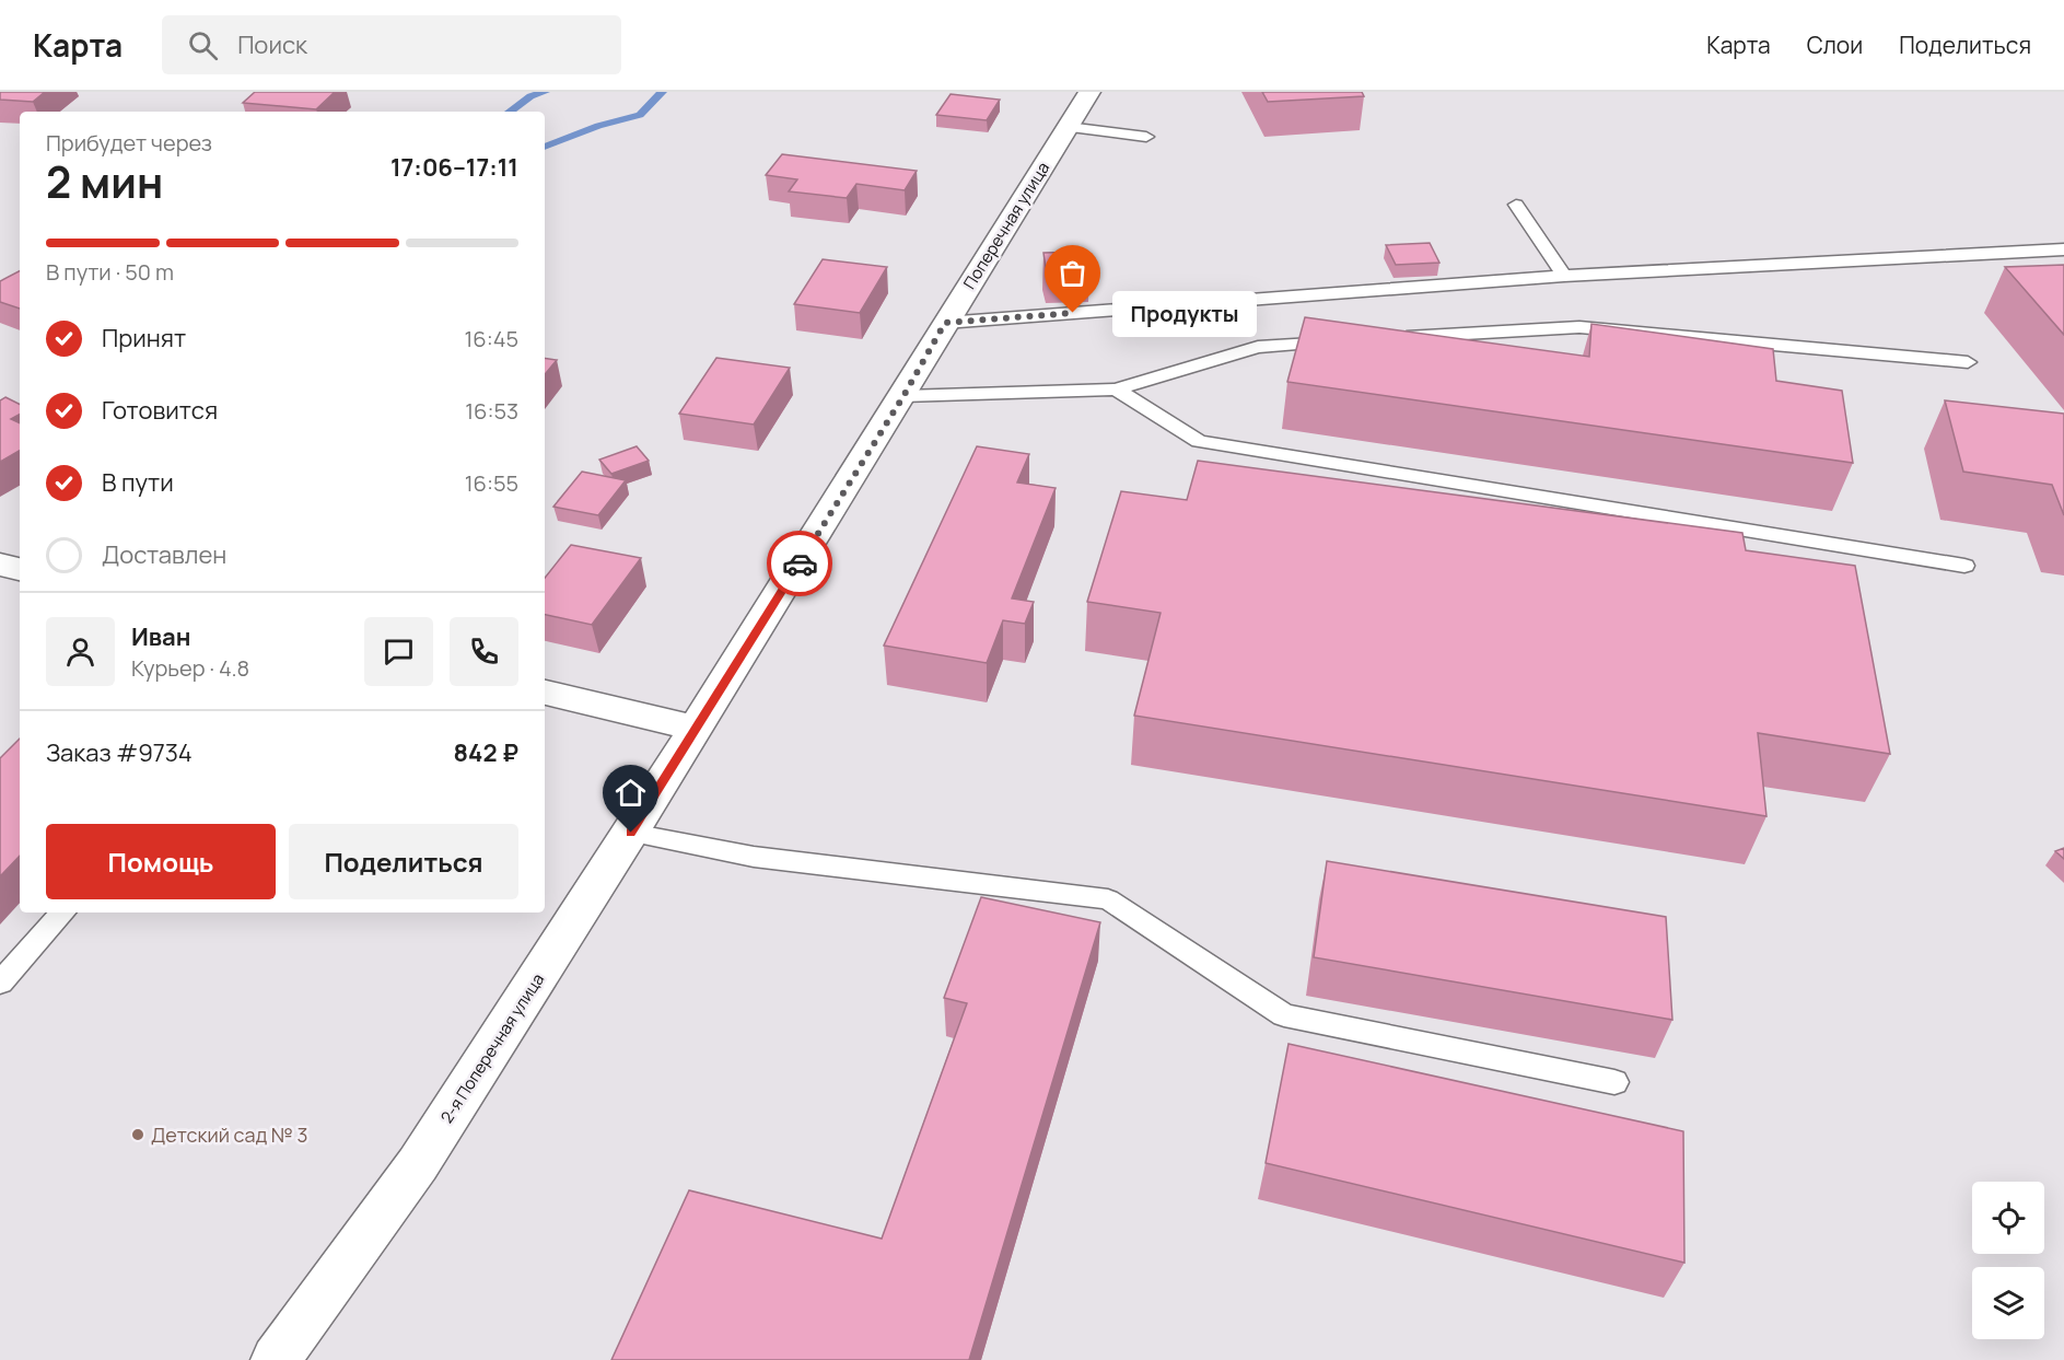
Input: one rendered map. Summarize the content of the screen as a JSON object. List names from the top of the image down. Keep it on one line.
{"streets":{"street":["Поперечная улица","2-я Поперечная улица"]},"crossings":[["Поперечная улица","2-я Поперечная улица"]],"places":["Продукты","Детский сад № 3"],"page":{"header":"Карта","search":"Поиск","nav":["Карта","Слои","Поделиться"],"heading":["2 мин","Прибудет через","17:06–17:11"],"panel":["Иван","Курьер · 4.8","Заказ #9734","842 ₽"],"bar":"В пути · 50 m","bubble":"Продукты","list":[["Принят","16:45"],["Готовится","16:53"],["В пути","16:55"],"Доставлен"],"buttons":["Помощь","Поделиться"]}}
